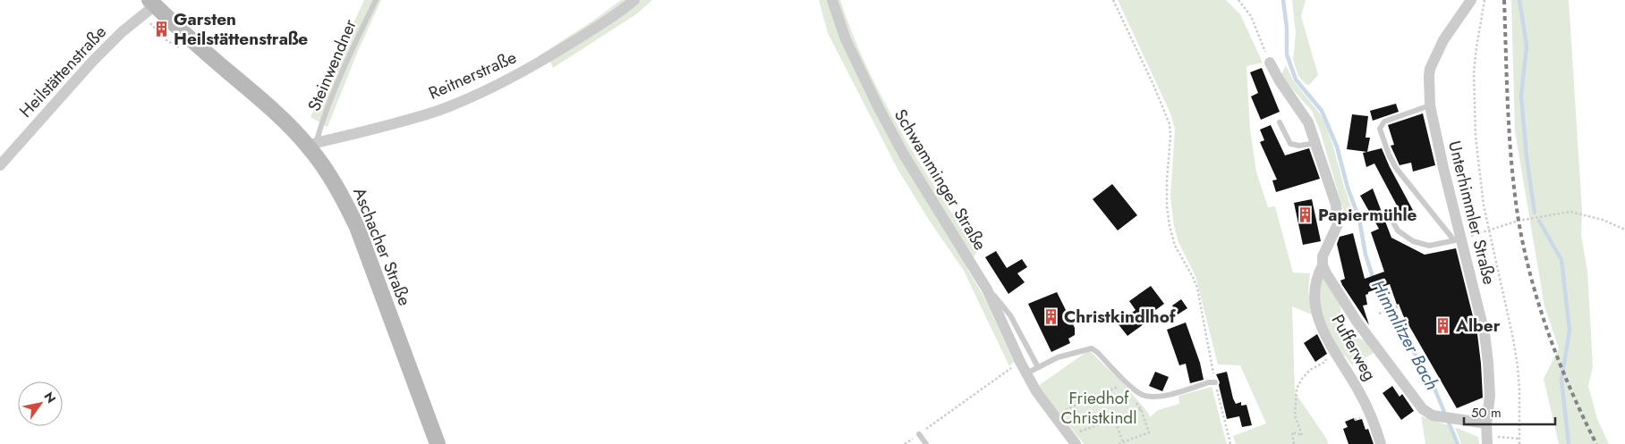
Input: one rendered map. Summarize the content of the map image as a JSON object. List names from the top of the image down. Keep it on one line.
{"streets":{"street":["Heilstättenstraße","Reitnerstraße","Schwamminger Straße","Unterhimmler Straße","Aschacher Straße","Pufferweg"],"lane":["Steinwendner"]},"crossings":[["Steinwendner","Reitnerstraße"],["Steinwendner","Aschacher Straße"],["Heilstättenstraße","Aschacher Straße"],["Reitnerstraße","Aschacher Straße"]],"water":["Himmlitzer Bach"],"parks":["Friedhof Christkindl"],"places":{"building":["Garsten Heilstättenstraße","Papiermühle","Christkindlhof","Alber"]},"scale_bar":"50 m","north":"top right"}
